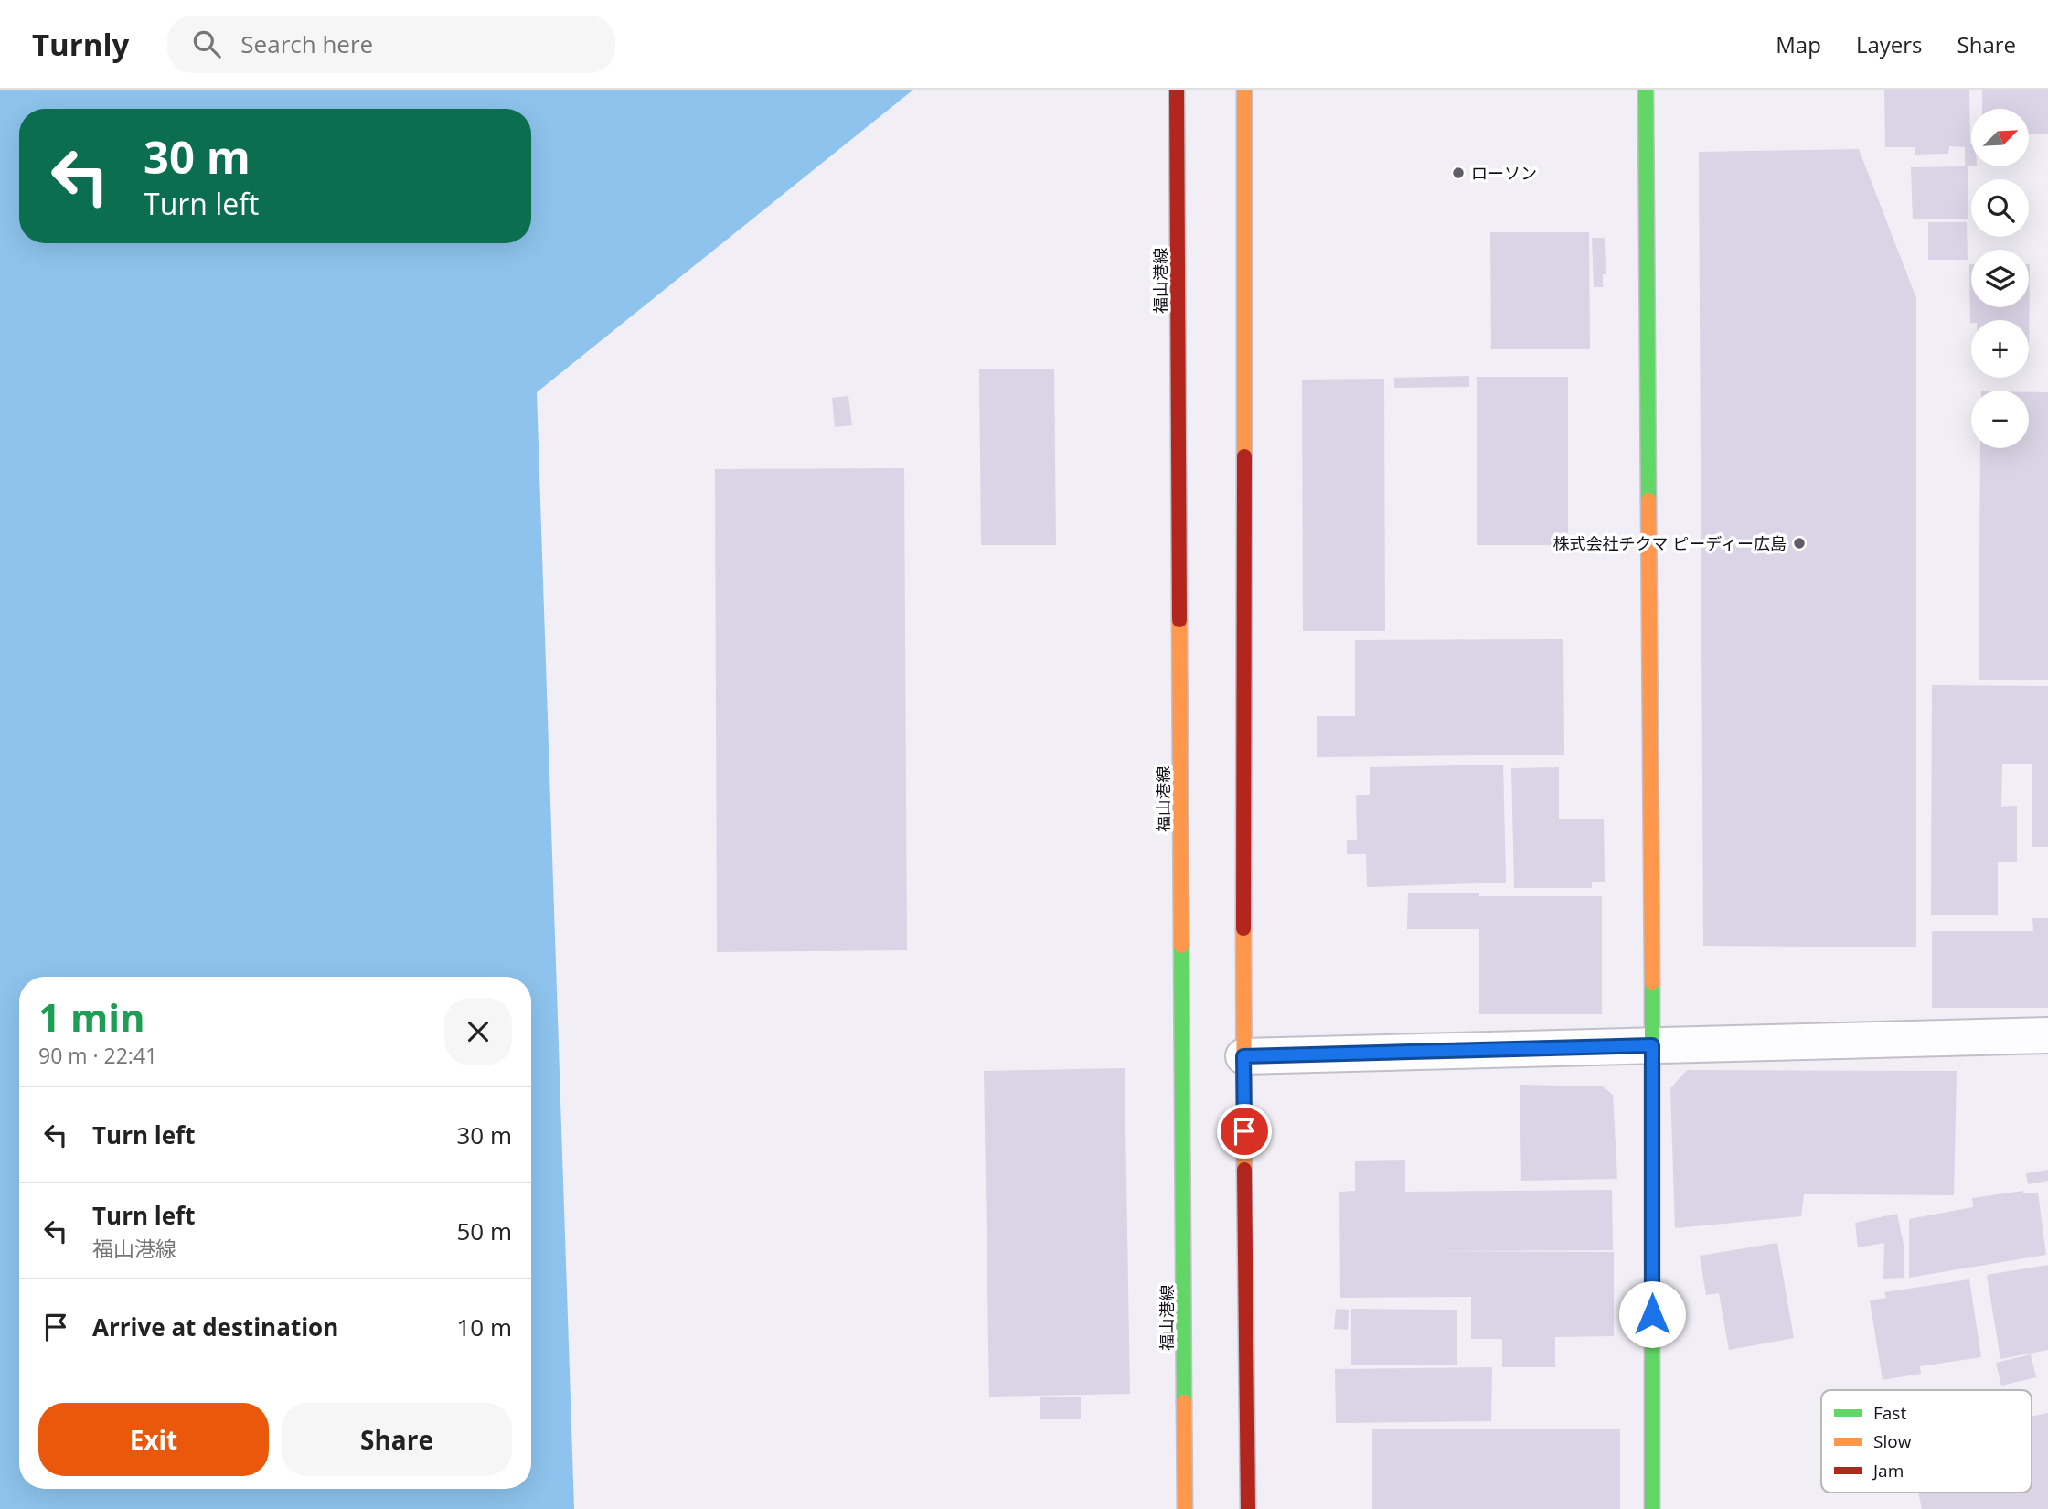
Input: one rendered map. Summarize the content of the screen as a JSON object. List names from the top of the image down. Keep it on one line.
{"streets":{"main road":["福山港線"]},"places":["ローソン","株式会社チクマ ピーディー広島"],"legend":["Fast","Slow","Jam"],"north":"top right","page":{"header":"Turnly","search":"Search here","nav":["Map","Layers","Share"],"map_buttons":["+","−"],"turn":["30 m","Turn left"],"heading":["1 min","90 m · 22:41"],"list":[{"name":"Turn left","value":"30 m"},{"name":"Turn left","note":"福山港線","value":"50 m"},{"name":"Arrive at destination","value":"10 m"}],"buttons":["Exit","Share"]}}
